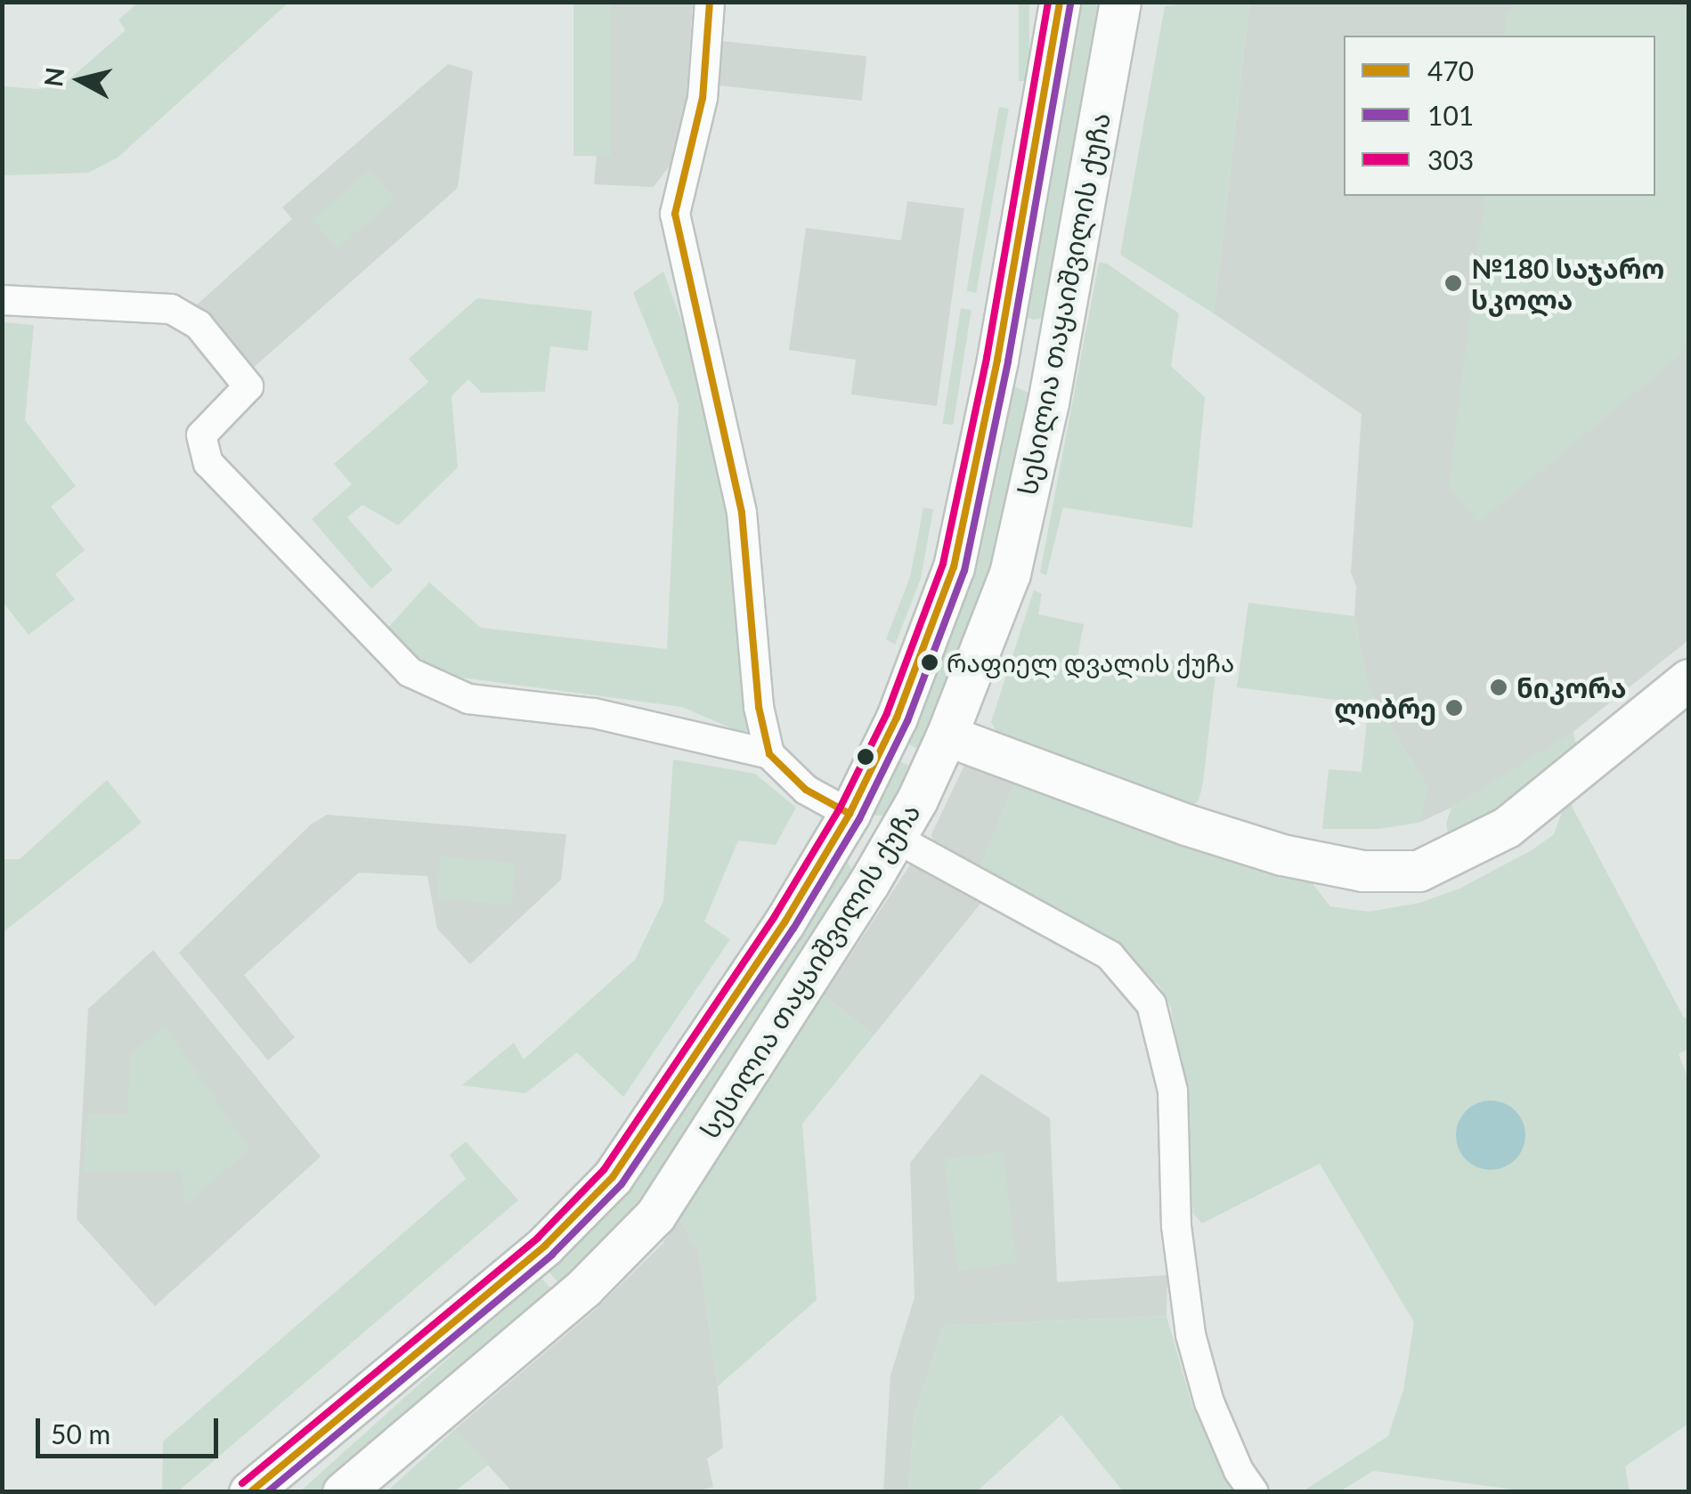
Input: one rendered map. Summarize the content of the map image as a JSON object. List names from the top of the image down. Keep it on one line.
{"streets":{"main road":["სესილია თაყაიშვილის ქუჩა"]},"places":["№180 საჯარო სკოლა","რაფიელ დვალის ქუჩა","ნიკორა","ლიბრე"],"lines":["transit line 470","transit line 303","transit line 101"],"legend":["470","101","303"],"scale_bar":"50 m","north":"left"}
